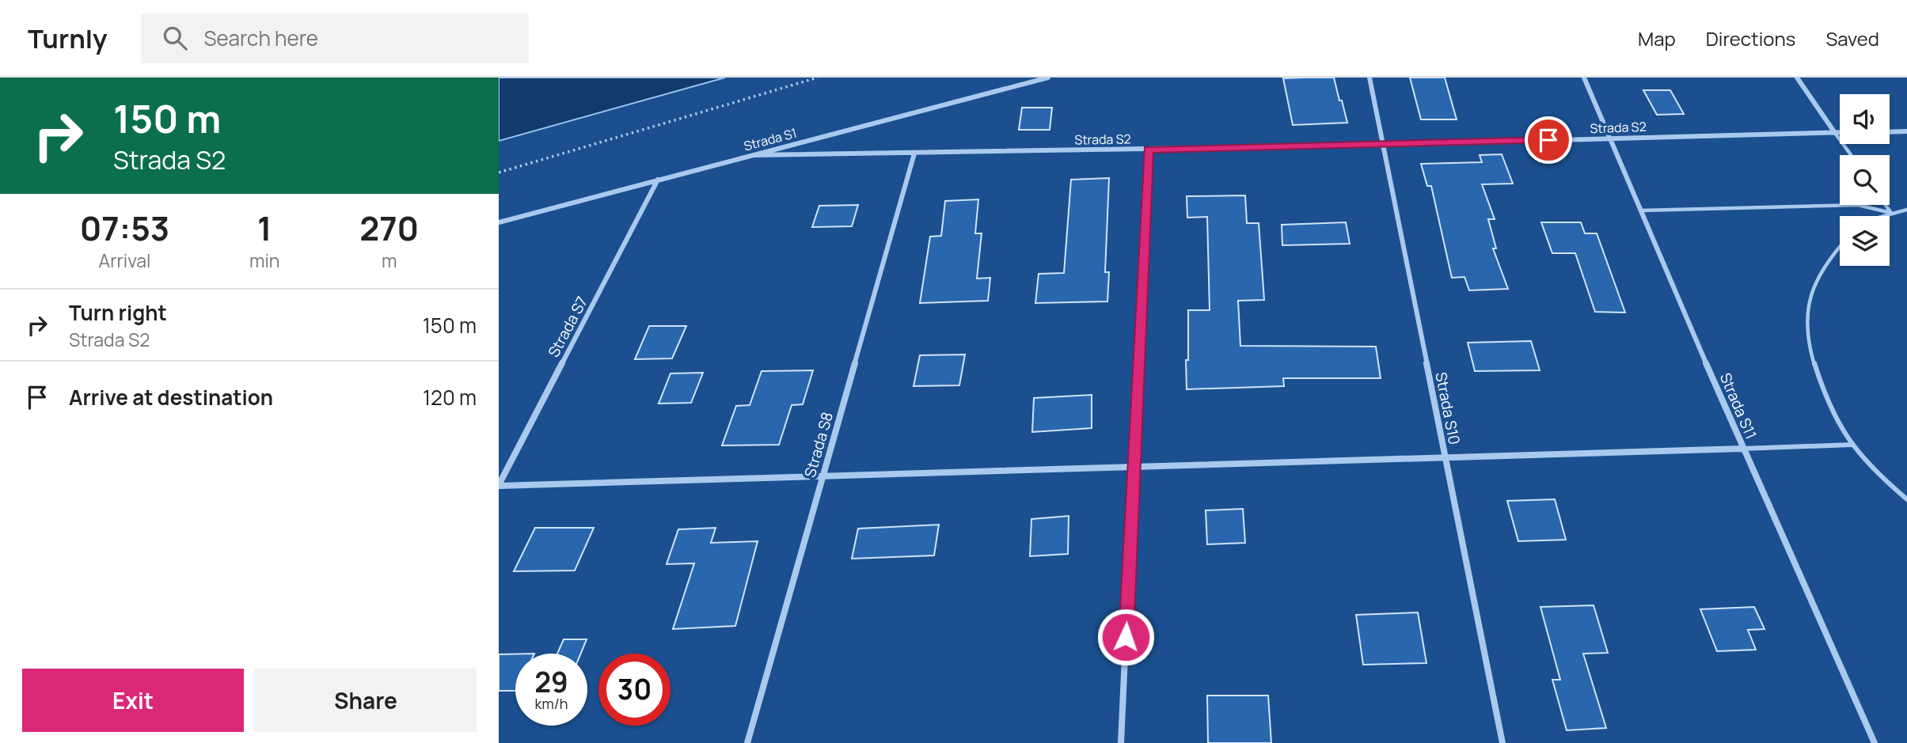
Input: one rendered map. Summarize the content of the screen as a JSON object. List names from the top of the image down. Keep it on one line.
{"streets":{"street":["Strada S2","Strada S1","Strada S7","Strada S11","Strada S10","Strada S8"]},"crossings":[["Strada S2","Strada S1"],["Strada S2","Strada S11"],["Strada S2","Strada S10"],["Strada S2","Strada S8"],["Strada S1","Strada S7"]],"page":{"header":"Turnly","search":"Search here","nav":["Map","Directions","Saved"],"turn":["150 m","Strada S2"],"eta":["07:53","Arrival","1","min","270","m"],"list":[{"name":"Turn right","note":"Strada S2","value":"150 m"},{"name":"Arrive at destination","value":"120 m"}],"speed":"29 km/h","limit":"30","buttons":["Exit","Share"]}}
